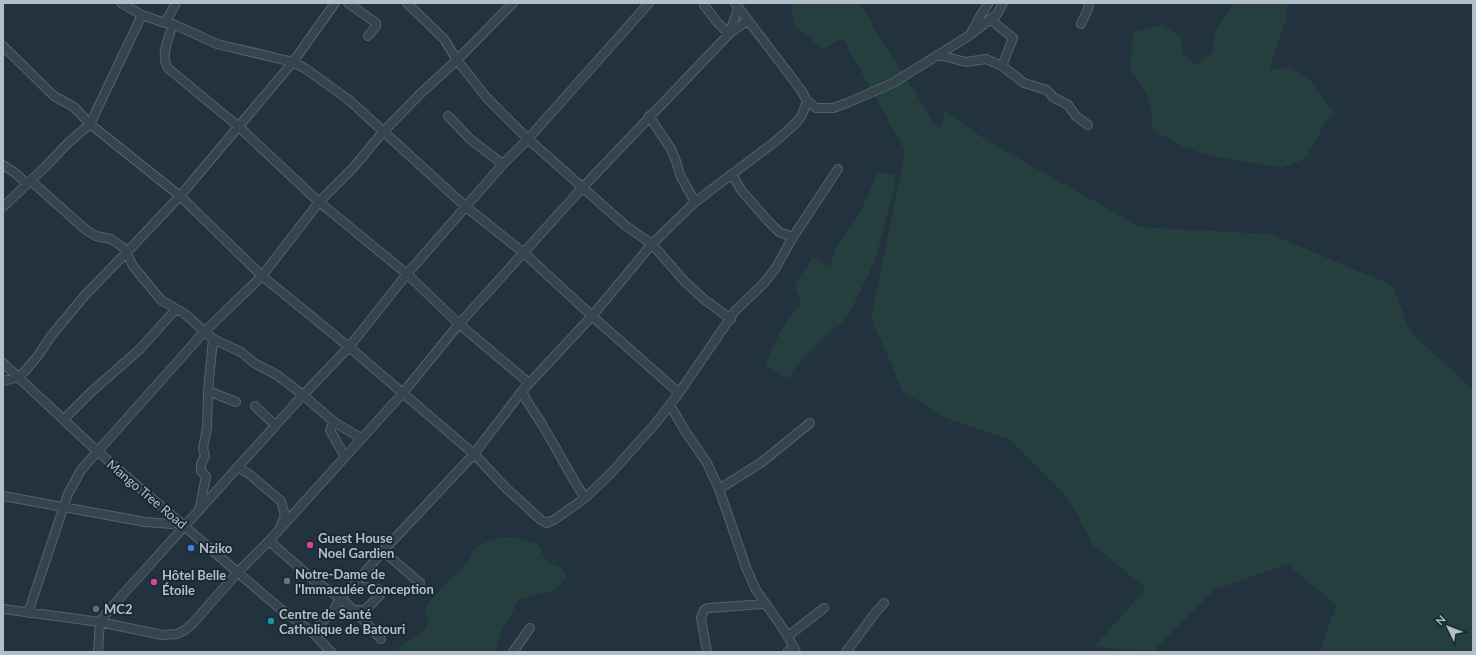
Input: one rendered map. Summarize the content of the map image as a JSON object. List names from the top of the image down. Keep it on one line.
{"streets":{"street":["Mango Tree Road"]},"places":["Guest House Noel Gardien","Nziko","Notre-Dame de l'Immaculée Conception","Hôtel Belle Étoile","MC2","Centre de Santé Catholique de Batouri"],"north":"top left"}
